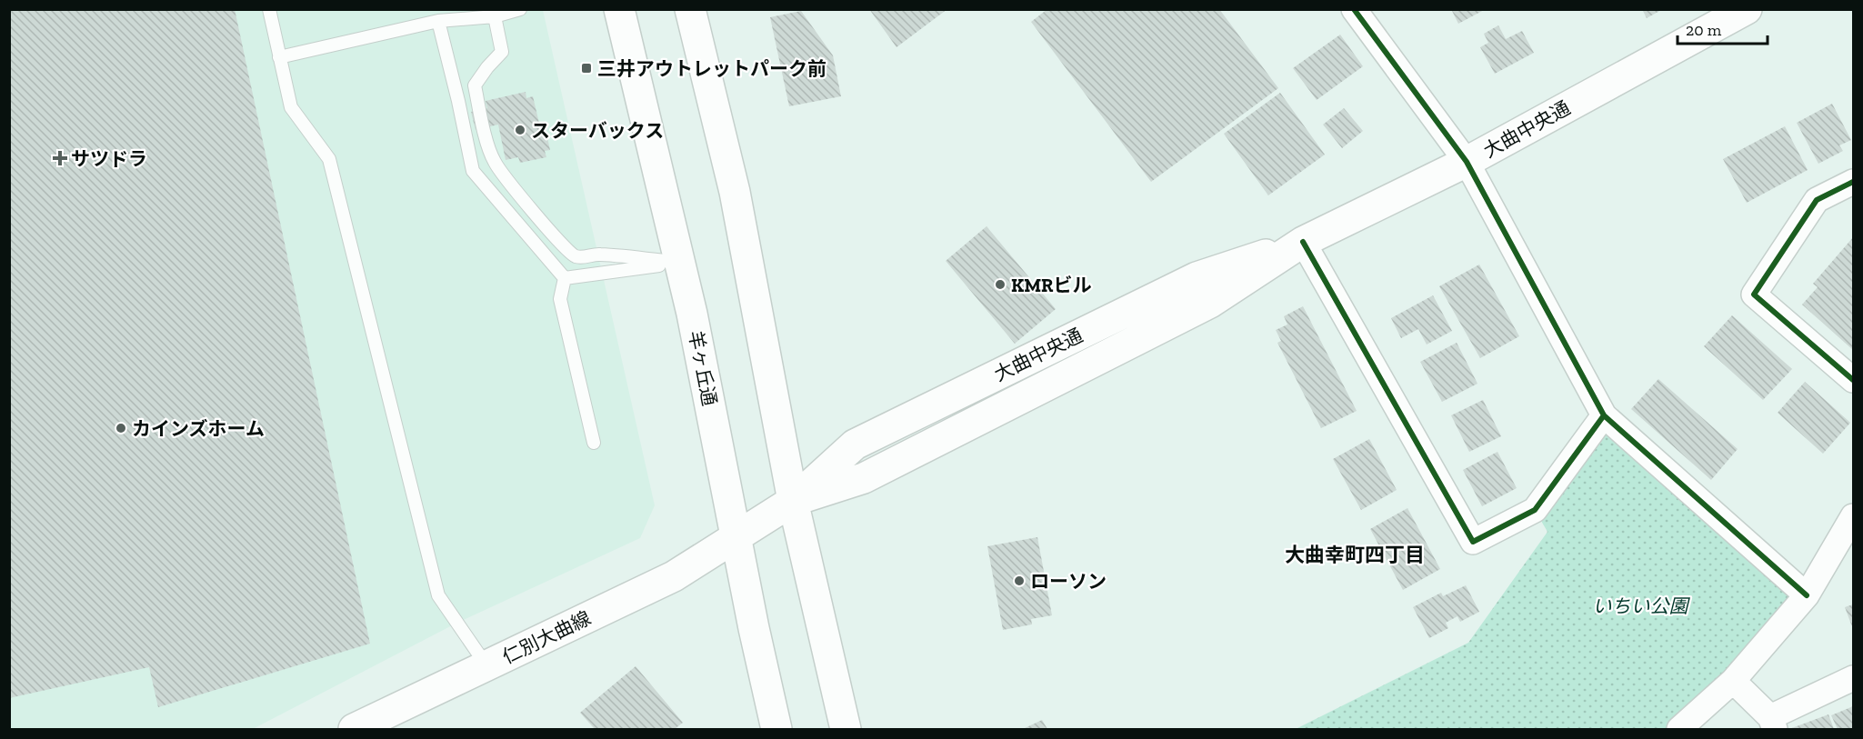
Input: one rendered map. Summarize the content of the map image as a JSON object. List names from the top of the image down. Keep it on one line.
{"streets":{"main road":["大曲中央通","羊ヶ丘通","仁別大曲線"]},"crossings":[["大曲中央通","羊ヶ丘通"],["大曲中央通","仁別大曲線"],["羊ヶ丘通","仁別大曲線"]],"districts":["大曲幸町四丁目"],"parks":["いちい公園"],"places":{"transit":["三井アウトレットパーク前"],"other":["スターバックス","KMRビル","カインズホーム","ローソン"],"health":["サツドラ"]},"scale_bar":"20 m"}
